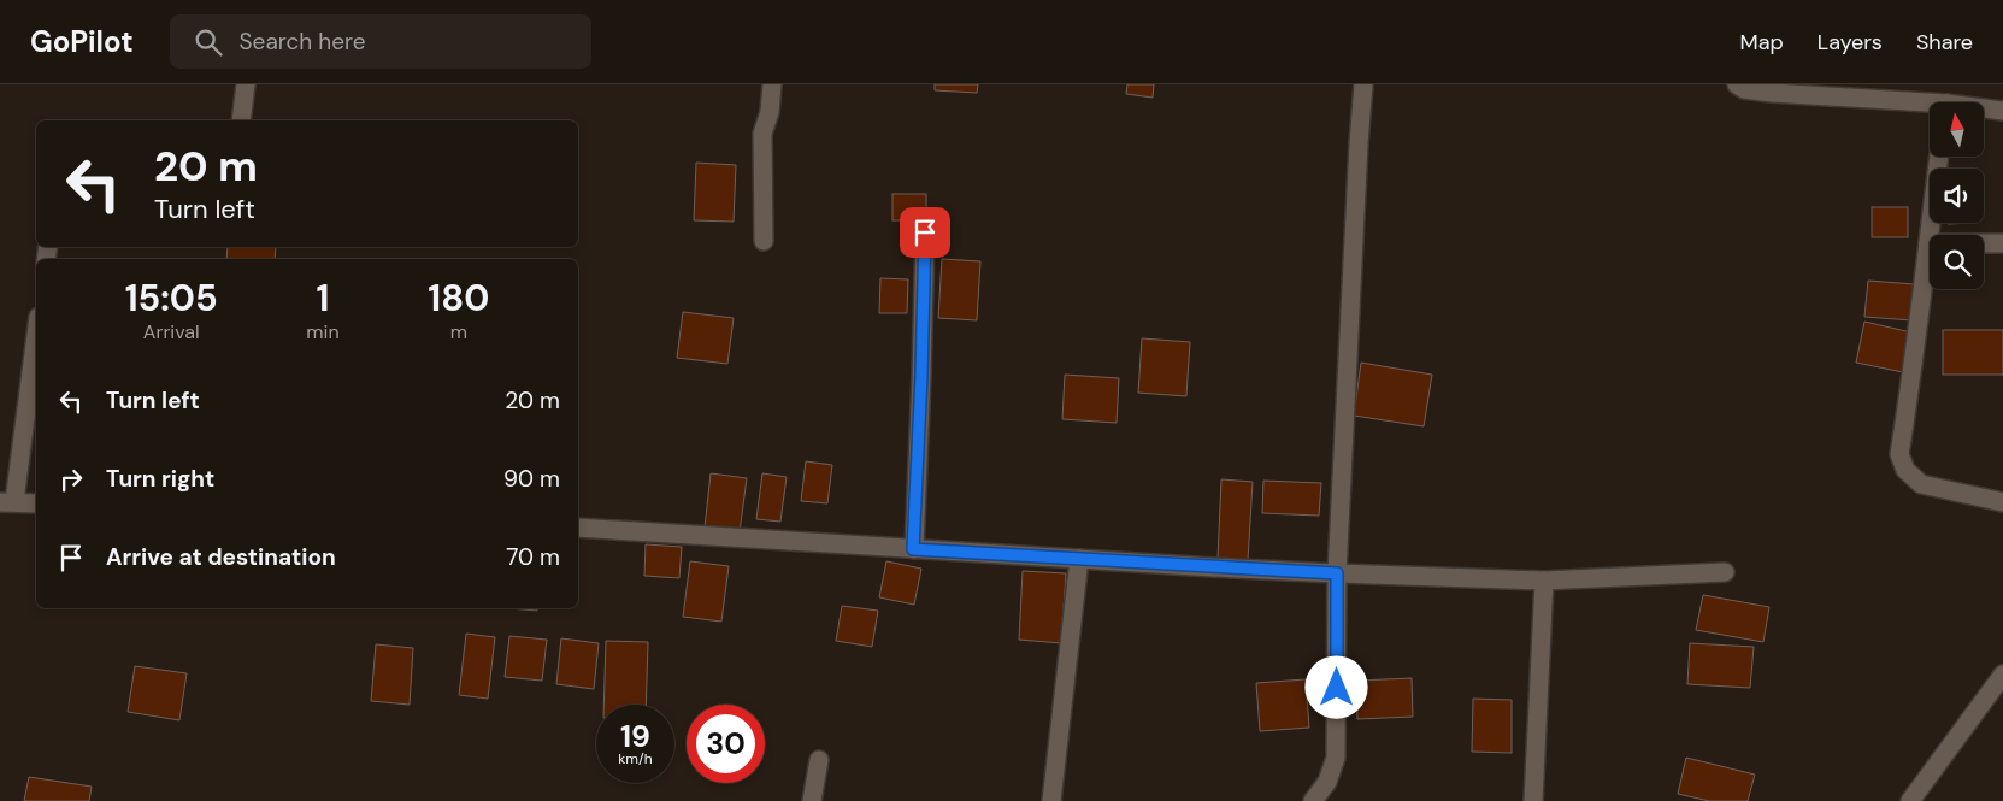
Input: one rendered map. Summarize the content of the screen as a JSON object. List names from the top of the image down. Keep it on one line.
{"north":"top","page":{"header":"GoPilot","search":"Search here","nav":["Map","Layers","Share"],"turn":["20 m","Turn left"],"eta":["15:05","Arrival","1","min","180","m"],"list":[{"name":"Turn left","value":"20 m"},{"name":"Turn right","value":"90 m"},{"name":"Arrive at destination","value":"70 m"}],"speed":"19 km/h","limit":"30"}}
